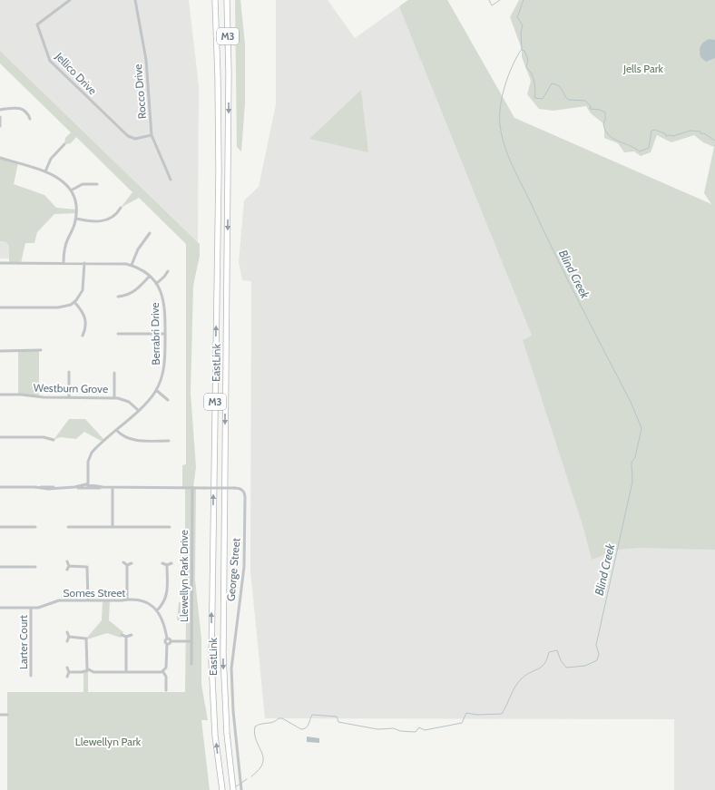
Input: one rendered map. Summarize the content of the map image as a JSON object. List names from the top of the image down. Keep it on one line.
{"streets":{"highway":["M3","EastLink"],"street":["Jellico Drive","Rocco Drive","Berrabri Drive","Westburn Grove","George Street","Llewellyn Park Drive","Somes Street","Larter Court"]},"crossings":[["Jellico Drive","Rocco Drive"],["Berrabri Drive","Westburn Grove"],["Berrabri Drive","George Street"],["George Street","Llewellyn Park Drive"],["Somes Street","Larter Court"]],"water":["Blind Creek"],"parks":["Jells Park","Llewellyn Park"]}
